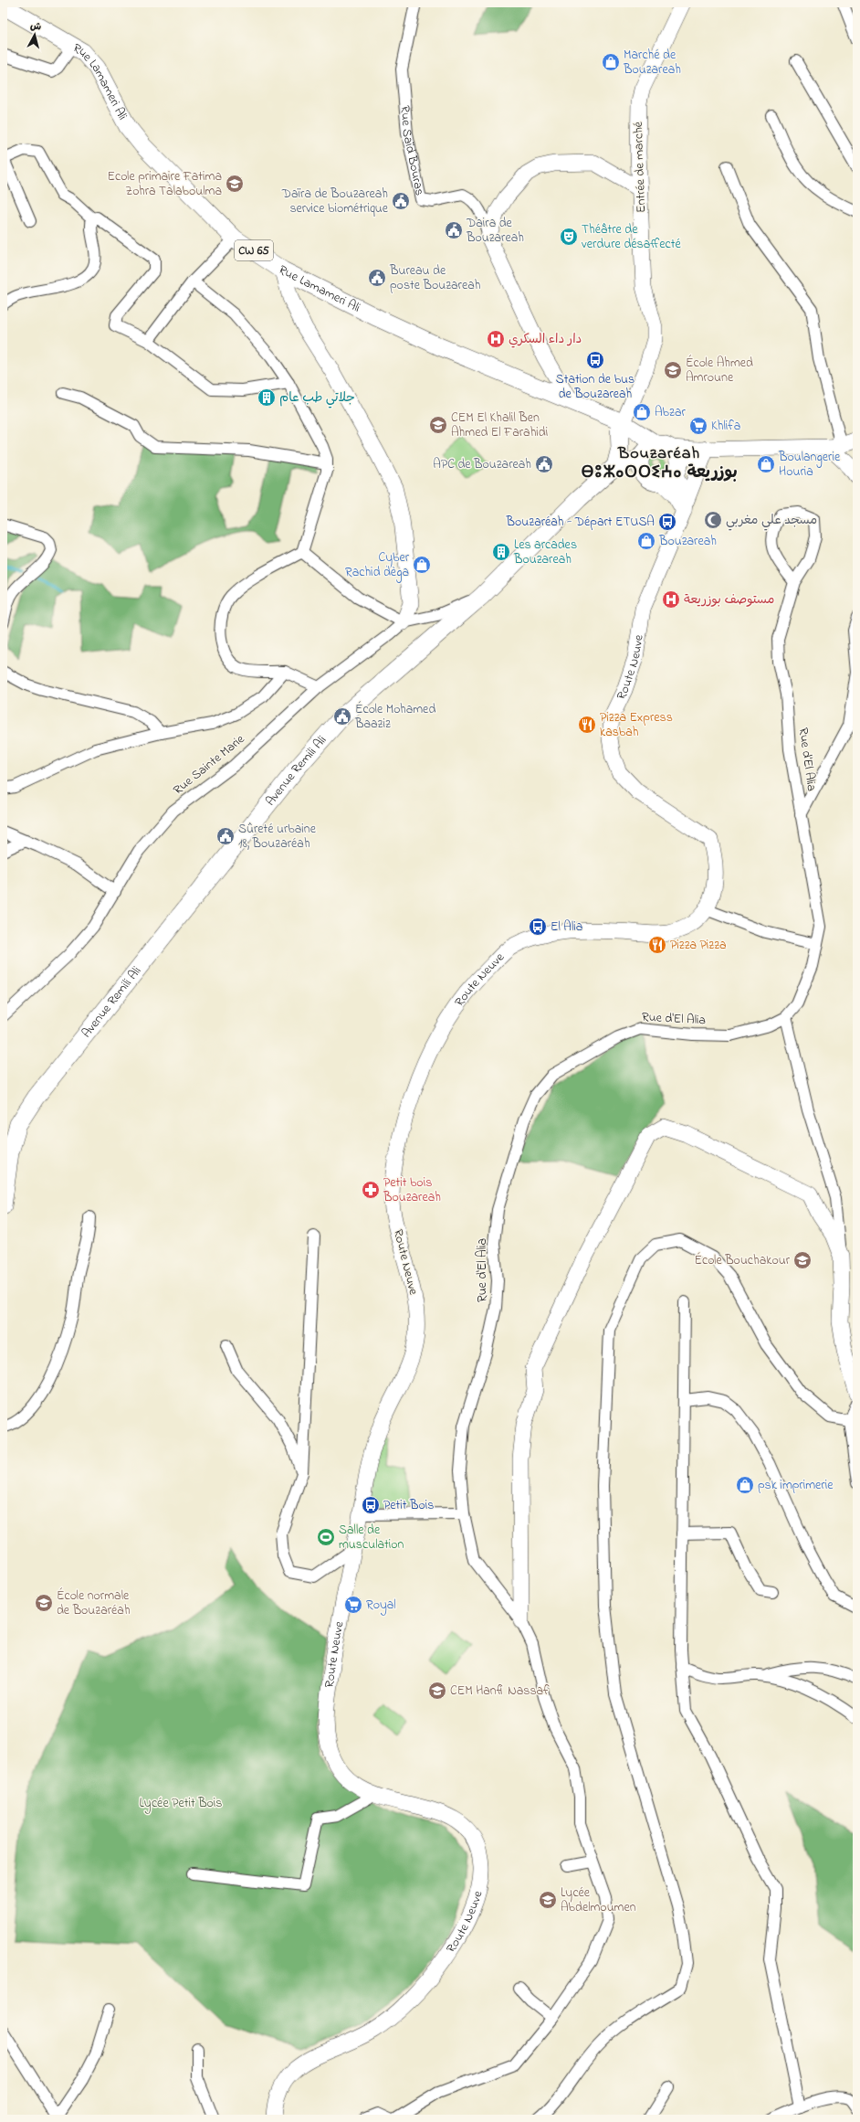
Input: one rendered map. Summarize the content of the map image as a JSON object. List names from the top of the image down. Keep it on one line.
{"streets":{"main road":["Rue Lamameri Ali","CW 65","Avenue Remili Ali"],"street":["Rue Saïd Bouras","Entrée de marché","Route Neuve","Rue d'El Alia","Rue Sainte Marie"]},"crossings":[["Rue Lamameri Ali","Rue Saïd Bouras"],["Rue Lamameri Ali","Entrée de marché"],["Rue Lamameri Ali","Avenue Remili Ali"],["Rue Sainte Marie","Avenue Remili Ali"]],"districts":["Bouzaréah ⴱⵓⵣⴰⵔⵔⵉⵄⴰ بوزريعة"],"parks":["Lycée Petit Bois"],"places":{"shop":["Marché de Bouzareah","Abzar","Boulangerie Houria","Bouzareah","Cyber Rachid dèga","psk imprimerie"],"school or university":["Ecole primaire Fatima Zohra Talaboulma","École Ahmed Amroune","CEM El Khalil Ben Ahmed El Farahidi","École Bouchakour","École normale de Bouzaréah","CEM Hanfi Nassaf","Lycée Abdelmoumen"],"public building":["Daïra de Bouzareah service biométrique","Daira de Bouzareah","Bureau de poste Bouzareah","APC de Bouzareah","École Mohamed Baaziz","Sûreté urbaine 18, Bouzaréah"],"theatre":["Théâtre de verdure désaffecté"],"hospital":["دار داء السكري","مستوصف بوزريعة"],"bus stop":["Station de bus de Bouzareah","Bouzaréah - Départ ETUSA","El Alia","Petit Bois"],"building":["جلاتي طب عام","Les arcades Bouzareah"],"supermarket":["Khlifa","Royal"],"mosque":["مسجد علي مغربي"],"restaurant":["Pizza Express kasbah","Pizza Pizza"],"pharmacy":["Petit bois Bouzareah"],"sports":["Salle de musculation"]},"north":"top"}
